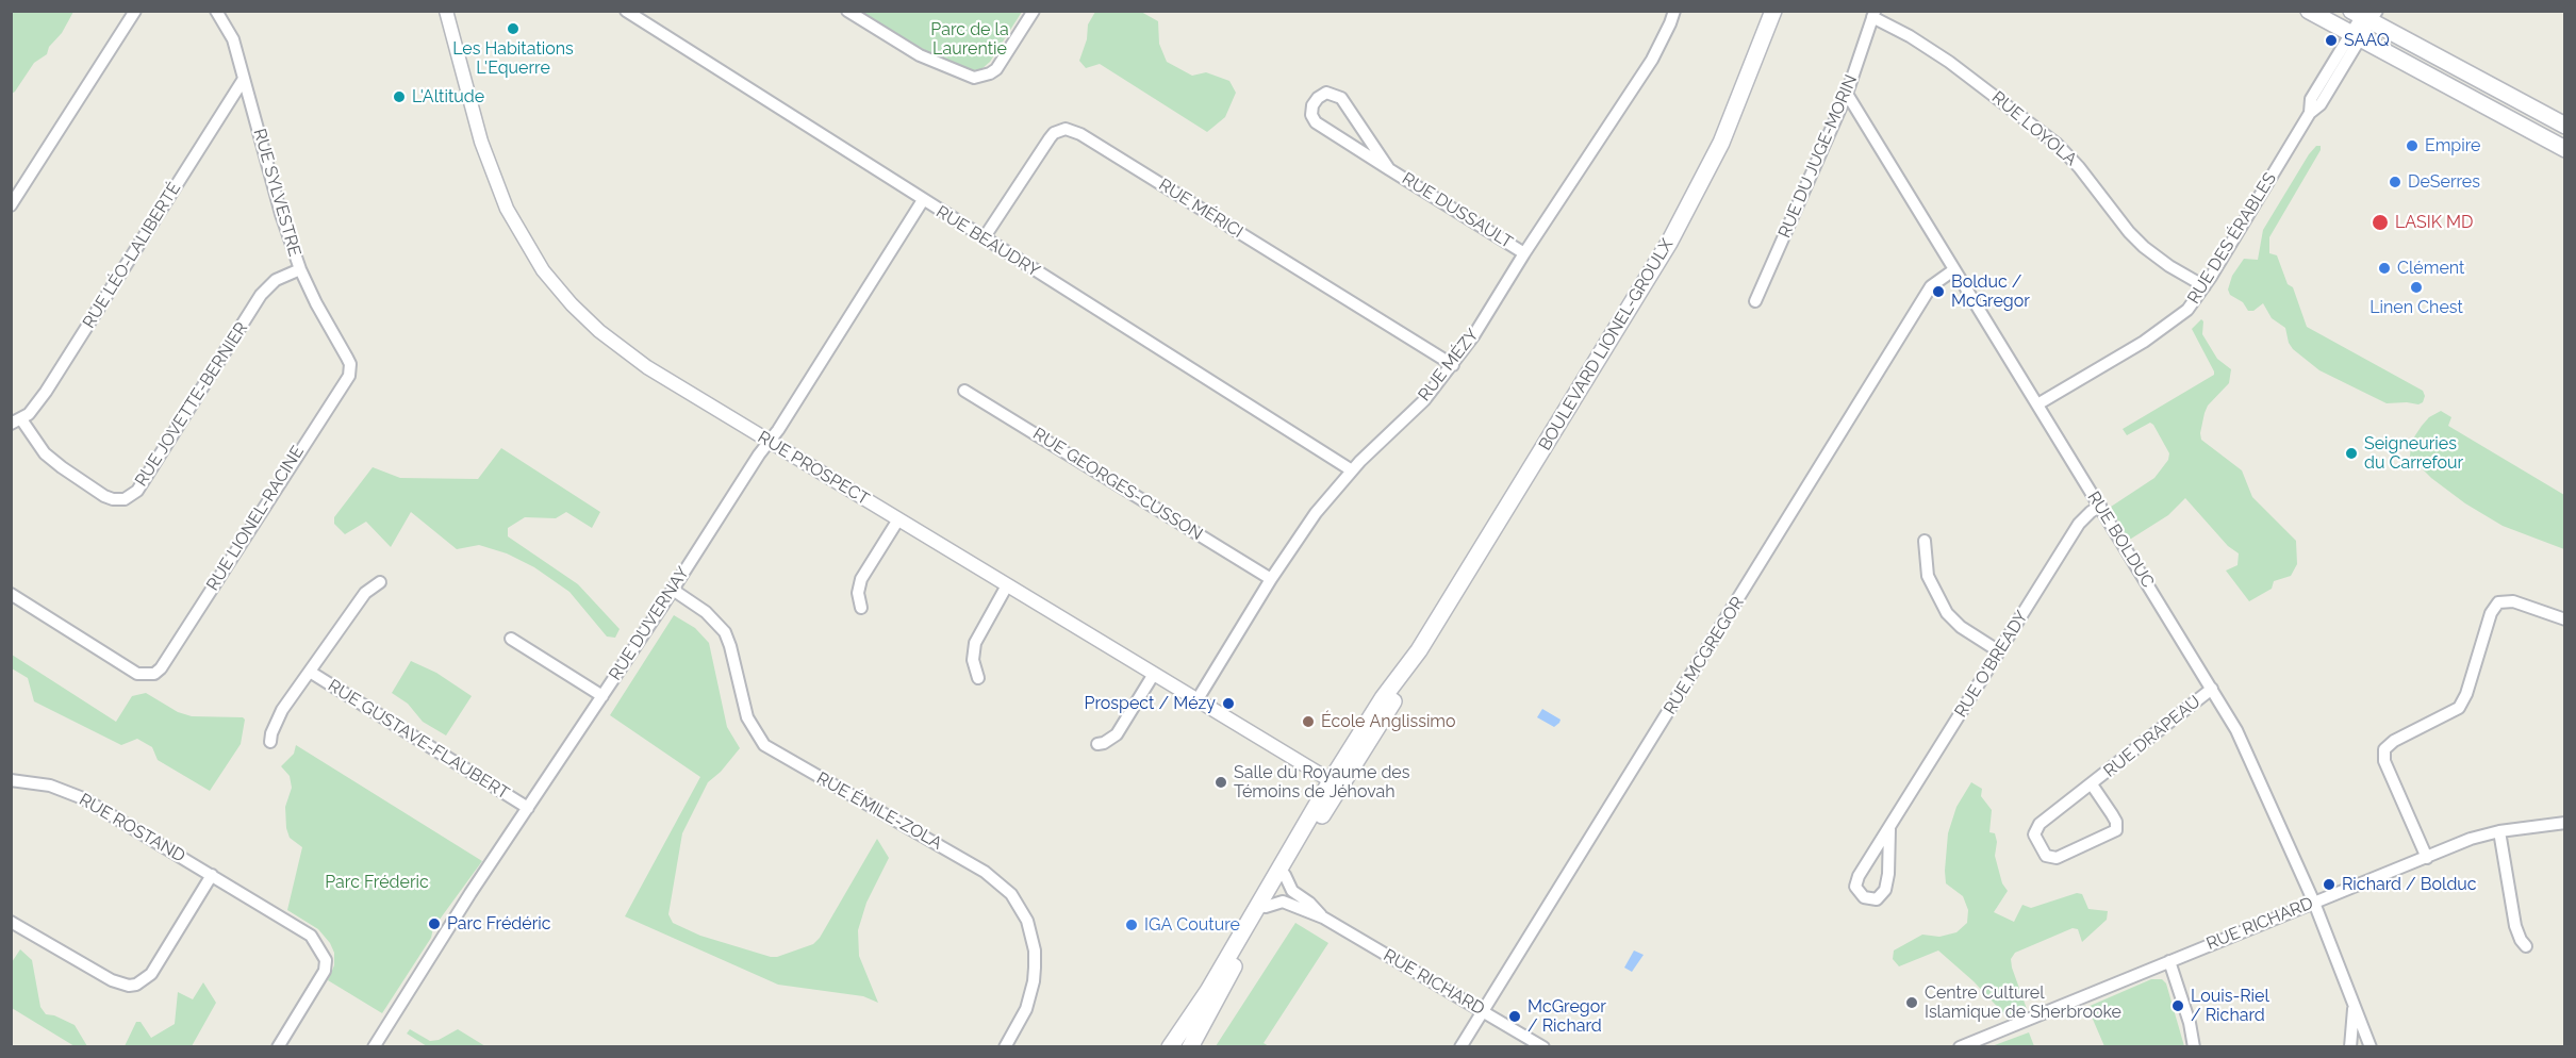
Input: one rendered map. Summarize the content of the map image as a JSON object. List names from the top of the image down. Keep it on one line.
{"streets":{"main road":["BOULEVARD LIONEL-GROULX"],"street":["RUE LOYOLA","RUE DU JUGE-MORIN","RUE SYLVESTRE","RUE MÉRICI","RUE DUSSAULT","RUE DES ÉRABLES","RUE BEAUDRY","RUE LÉO-LALIBERTÉ","RUE MÉZY","RUE JOVETTE-BERNIER","RUE PROSPECT","RUE GEORGES-CUSSON","RUE LIONEL-RACINE","RUE BOLDUC","RUE DUVERNAY","RUE MCGREGOR","RUE O'BREADY","RUE DRAPEAU","RUE GUSTAVE-FLAUBERT","RUE ÉMILE-ZOLA","RUE ROSTAND","RUE RICHARD"]},"crossings":[["RUE LOYOLA","RUE DU JUGE-MORIN"],["RUE LOYOLA","RUE DES ÉRABLES"],["RUE DU JUGE-MORIN","RUE BOLDUC"],["RUE SYLVESTRE","RUE LÉO-LALIBERTÉ"],["RUE SYLVESTRE","RUE JOVETTE-BERNIER"],["RUE SYLVESTRE","RUE LIONEL-RACINE"],["RUE MÉRICI","RUE BEAUDRY"],["RUE MÉRICI","RUE MÉZY"],["RUE DUSSAULT","RUE MÉZY"],["RUE DES ÉRABLES","RUE BOLDUC"],["RUE BEAUDRY","RUE MÉZY"],["RUE BEAUDRY","RUE DUVERNAY"],["RUE LÉO-LALIBERTÉ","RUE JOVETTE-BERNIER"],["BOULEVARD LIONEL-GROULX","RUE PROSPECT"],["BOULEVARD LIONEL-GROULX","RUE RICHARD"],["RUE MÉZY","RUE PROSPECT"],["RUE MÉZY","RUE GEORGES-CUSSON"],["RUE PROSPECT","RUE DUVERNAY"],["RUE BOLDUC","RUE MCGREGOR"],["RUE BOLDUC","RUE O'BREADY"],["RUE BOLDUC","RUE DRAPEAU"],["RUE BOLDUC","RUE RICHARD"],["RUE DUVERNAY","RUE GUSTAVE-FLAUBERT"],["RUE DUVERNAY","RUE ÉMILE-ZOLA"],["RUE MCGREGOR","RUE RICHARD"]],"parks":["Parc de la Laurentie","Parc Fréderic"],"places":["Les Habitations L'Equerre","SAAQ","L'Altitude","Empire","DeSerres","LASIK MD","Clément","Linen Chest","Bolduc / McGregor","Seigneuries du Carrefour","Prospect / Mézy","École Anglissimo","Salle du Royaume des Témoins de Jéhovah","Richard / Bolduc","Parc Frédéric","IGA Couture","Centre Culturel Islamique de Sherbrooke","Louis-Riel / Richard","McGregor / Richard"]}
